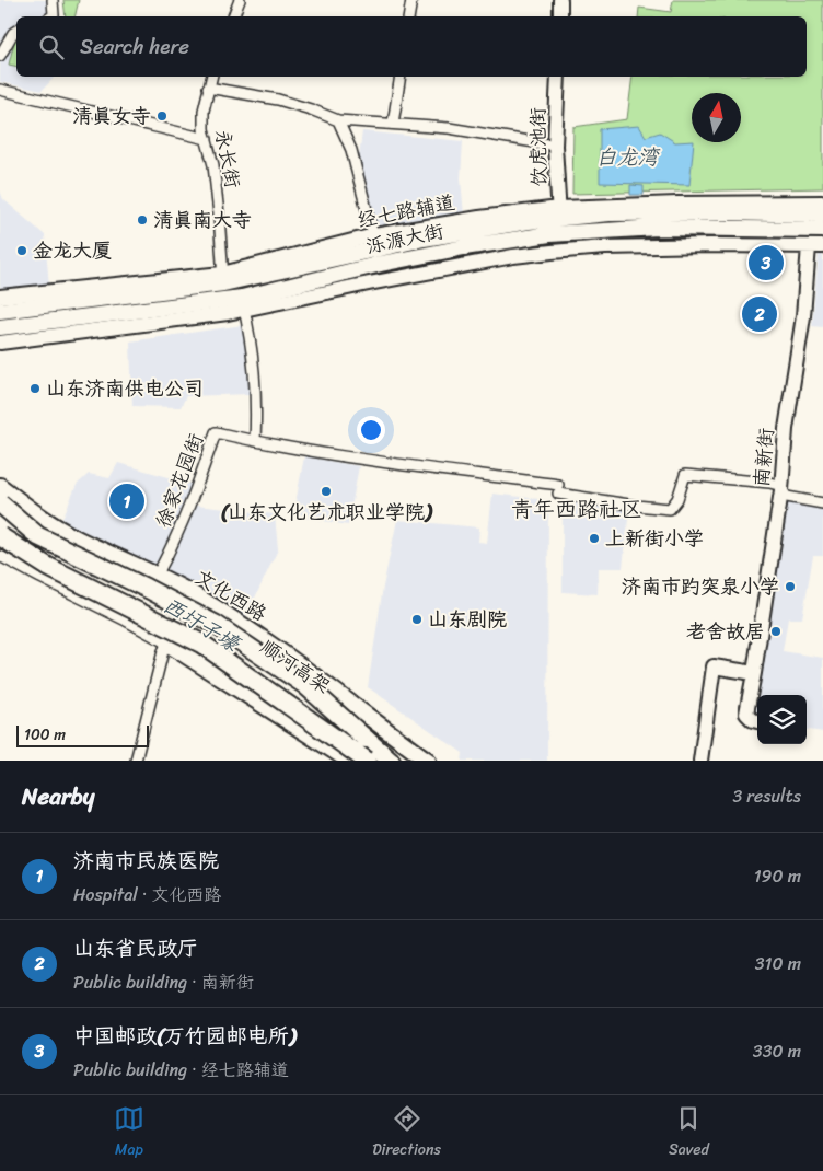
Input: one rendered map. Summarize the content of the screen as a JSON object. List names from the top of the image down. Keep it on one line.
{"streets":{"highway":["顺河高架"],"main road":["泺源大街","文化西路"],"street":["饮虎池街","永长街","经七路辅道","南新街","徐家花园街"]},"crossings":[["饮虎池街","经七路辅道"],["饮虎池街","泺源大街"],["永长街","经七路辅道"],["永长街","泺源大街"],["经七路辅道","泺源大街"],["南新街","徐家花园街"],["徐家花园街","文化西路"]],"districts":["青年西路社区"],"water":["白龙湾","西圩子壕"],"places":["清真女寺","清真南大寺","金龙大厦","山东济南供电公司","(山东文化艺术职业学院)","上新街小学","济南市趵突泉小学","山东剧院","老舍故居"],"scale_bar":"100 m","north":"top","page":{"search":"Search here","pins":["3","2","1"],"scale":"100 m","heading":["Nearby","3 results"],"list":[{"mark":"1","name":"济南市民族医院","note":"Hospital · 文化西路","value":"190 m"},{"mark":"2","name":"山东省民政厅","note":"Public building · 南新街","value":"310 m"},{"mark":"3","name":"中国邮政(万竹园邮电所)","note":"Public building · 经七路辅道","value":"330 m"}],"nav":["Map","Directions","Saved"]}}
